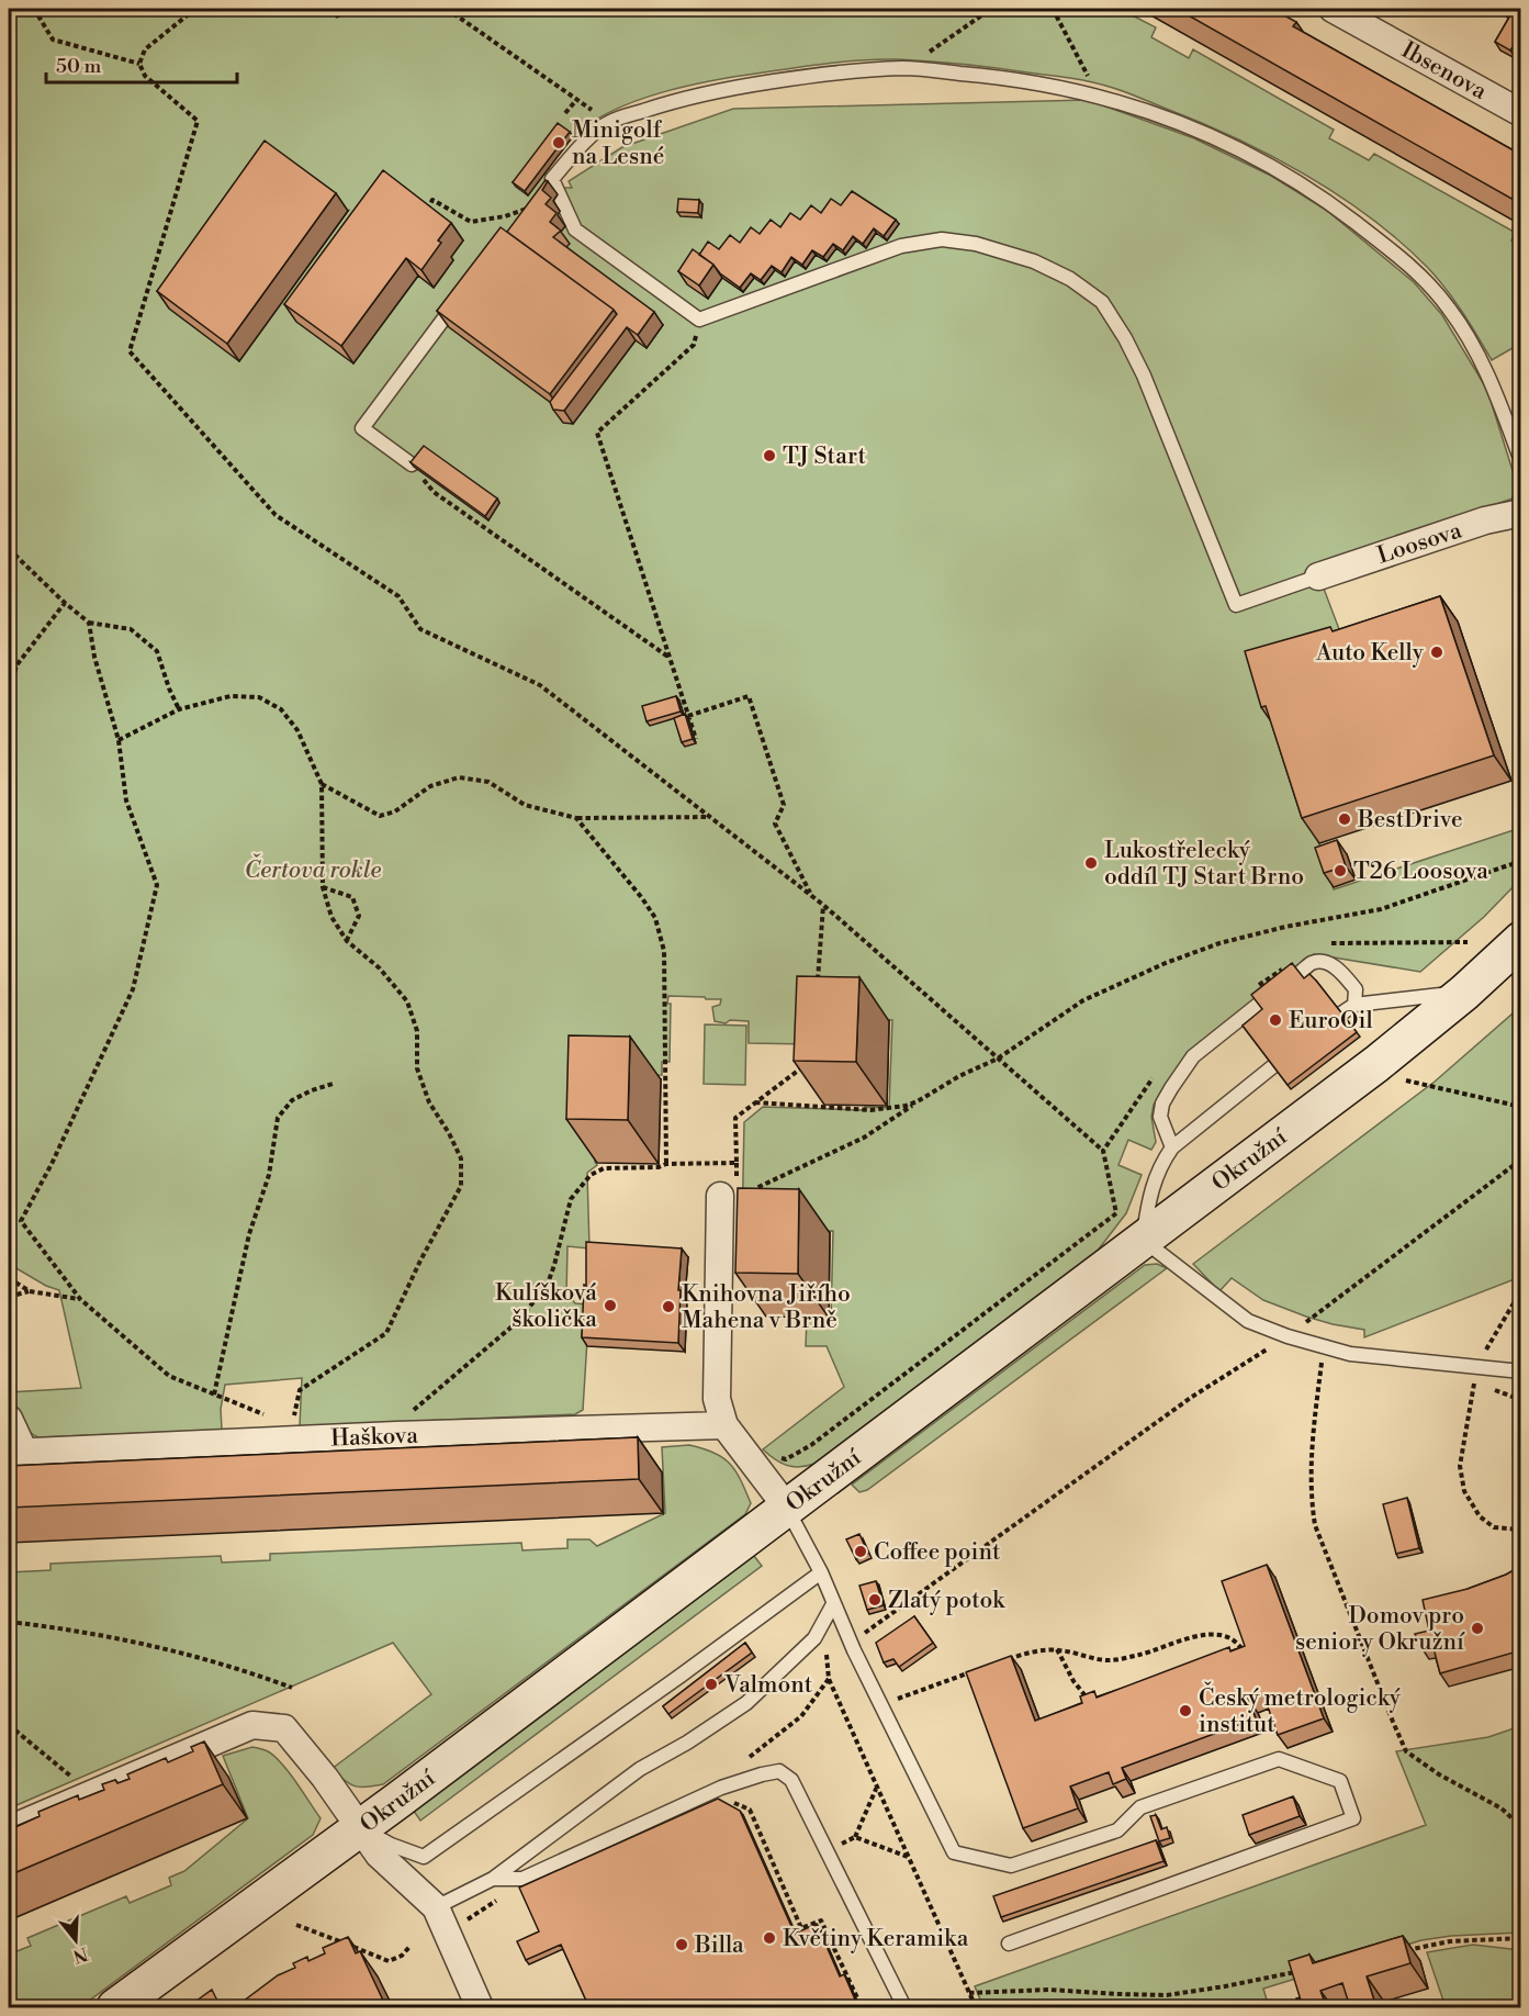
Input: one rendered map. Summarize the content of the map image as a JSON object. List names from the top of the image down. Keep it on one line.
{"streets":{"street":["Ibsenova","Loosova","Okružní","Haškova"]},"parks":["Čertova rokle"],"places":["Minigolf na Lesné","TJ Start","Auto Kelly","BestDrive","Lukostřelecký oddíl TJ Start Brno","T26 Loosova","EuroOil","Kulíšková školička","Knihovna Jiřího Mahena v Brně","Coffee point","Zlatý potok","Domov pro seniory Okružní","Valmont","Český metrologický institut","Květiny Keramika","Billa"],"scale_bar":"50 m","north":"bottom"}
